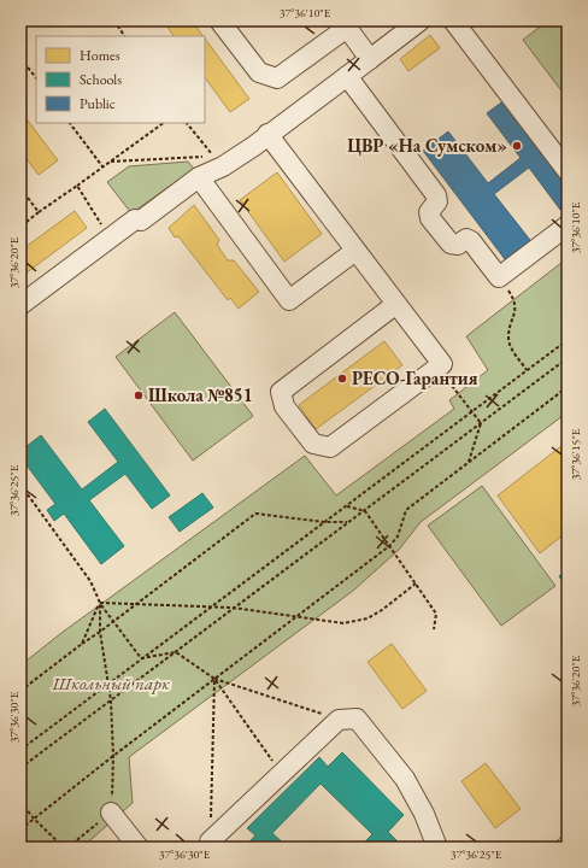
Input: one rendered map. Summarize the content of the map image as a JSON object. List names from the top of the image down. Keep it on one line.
{"parks":["Школьный парк"],"places":["ЦВР «На Сумском»","РЕСО-Гарантия","Школа №851"],"legend":["Homes","Schools","Public"],"coordinates":["37°36'10\"E","37°36'20\"E","37°36'15\"E","37°36'25\"E","37°36'30\"E"]}
